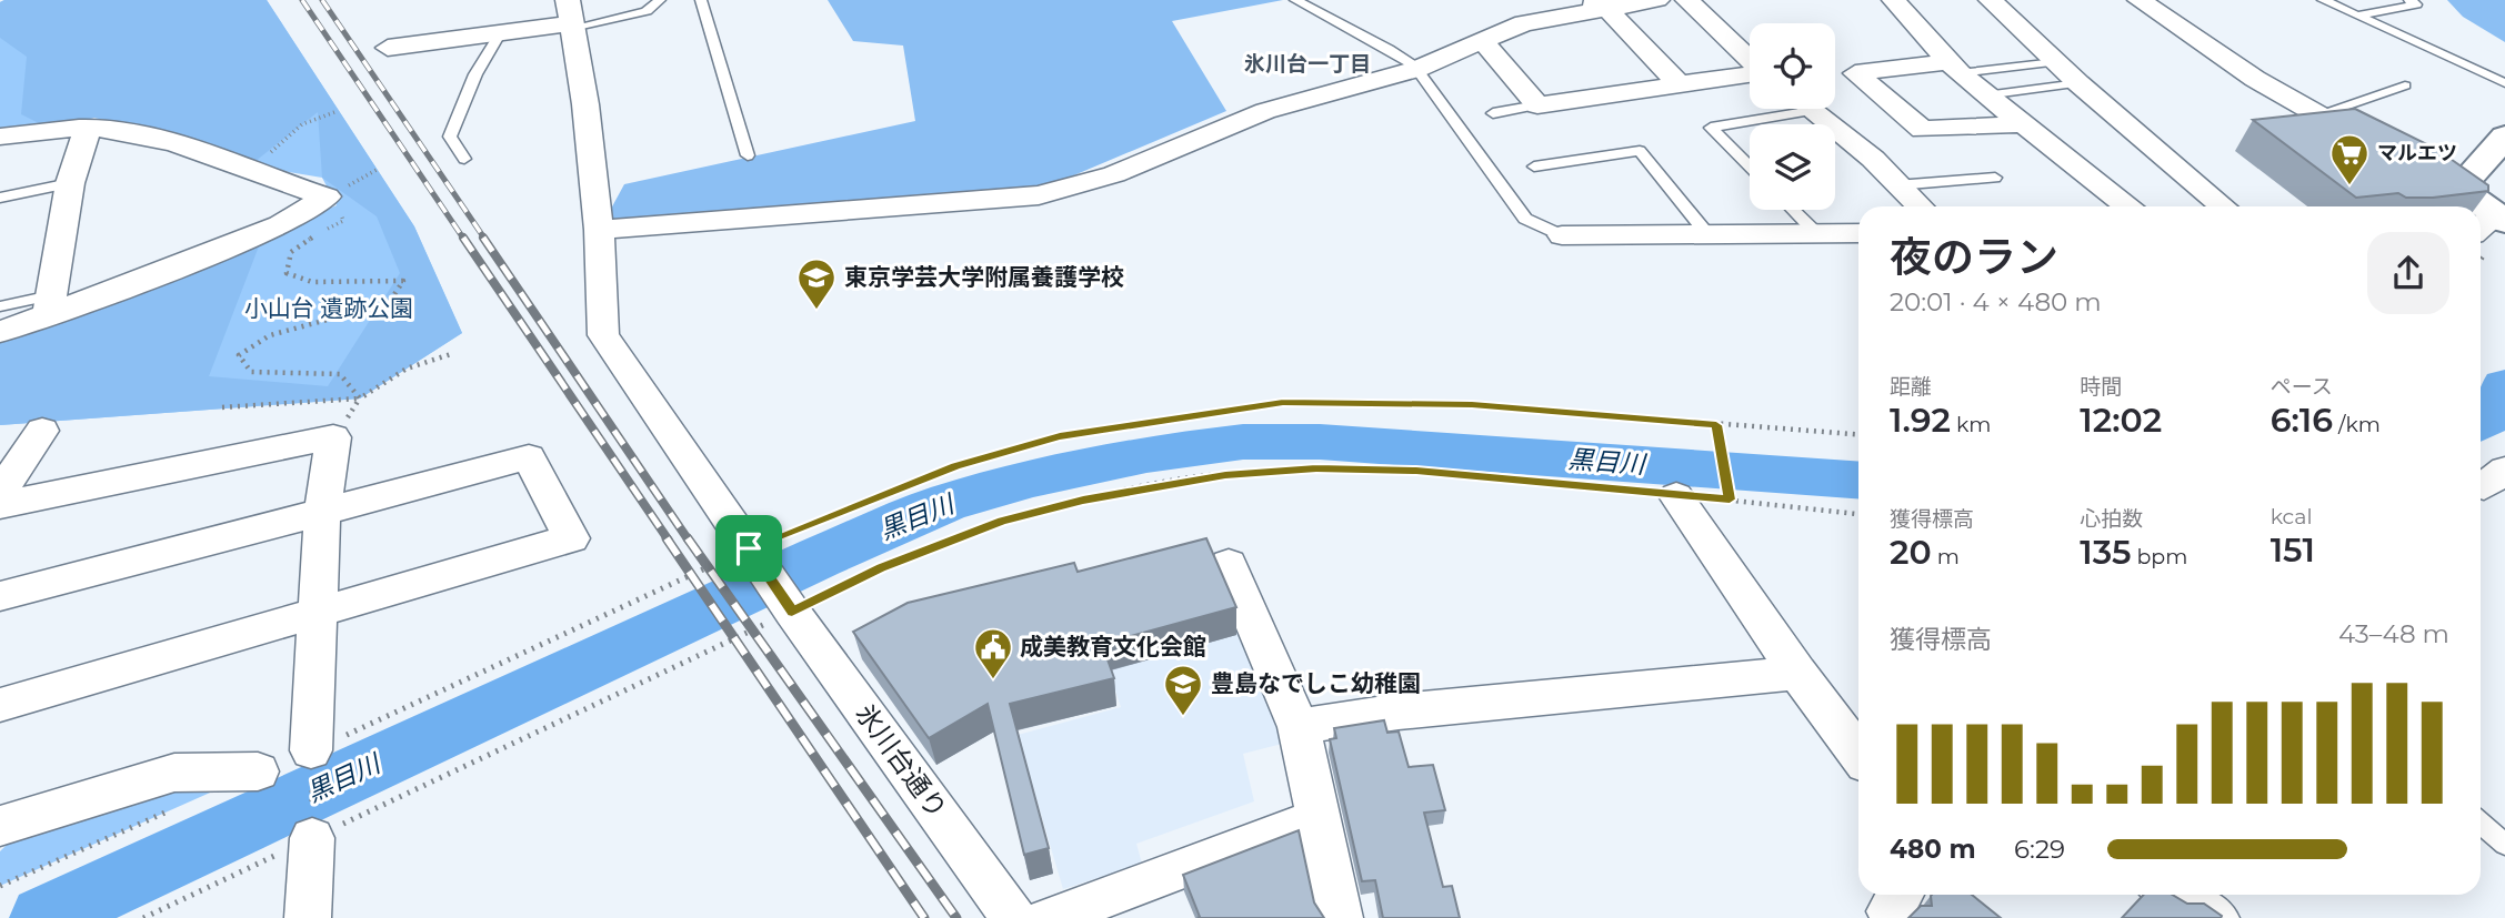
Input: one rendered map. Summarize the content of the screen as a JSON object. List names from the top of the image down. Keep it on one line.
{"streets":{"street":["氷川台通り"]},"districts":["氷川台一丁目"],"water":["黒目川"],"parks":["小山台 遺跡公園"],"places":{"supermarket":["マルエツ"],"school or university":["東京学芸大学附属養護学校","豊島なでしこ幼稚園"],"public building":["成美教育文化会館"]},"page":{"heading":["夜のラン","20:01 · 4 × 480 m"],"stats":[["距離","1.92 km"],["時間","12:02"],["ペース","6:16 /km"],["獲得標高","20 m"],["心拍数","135 bpm"],["kcal","151"]],"chart":["獲得標高","43–48 m"],"list":[{"name":"480 m","note":"6:29"}]}}
